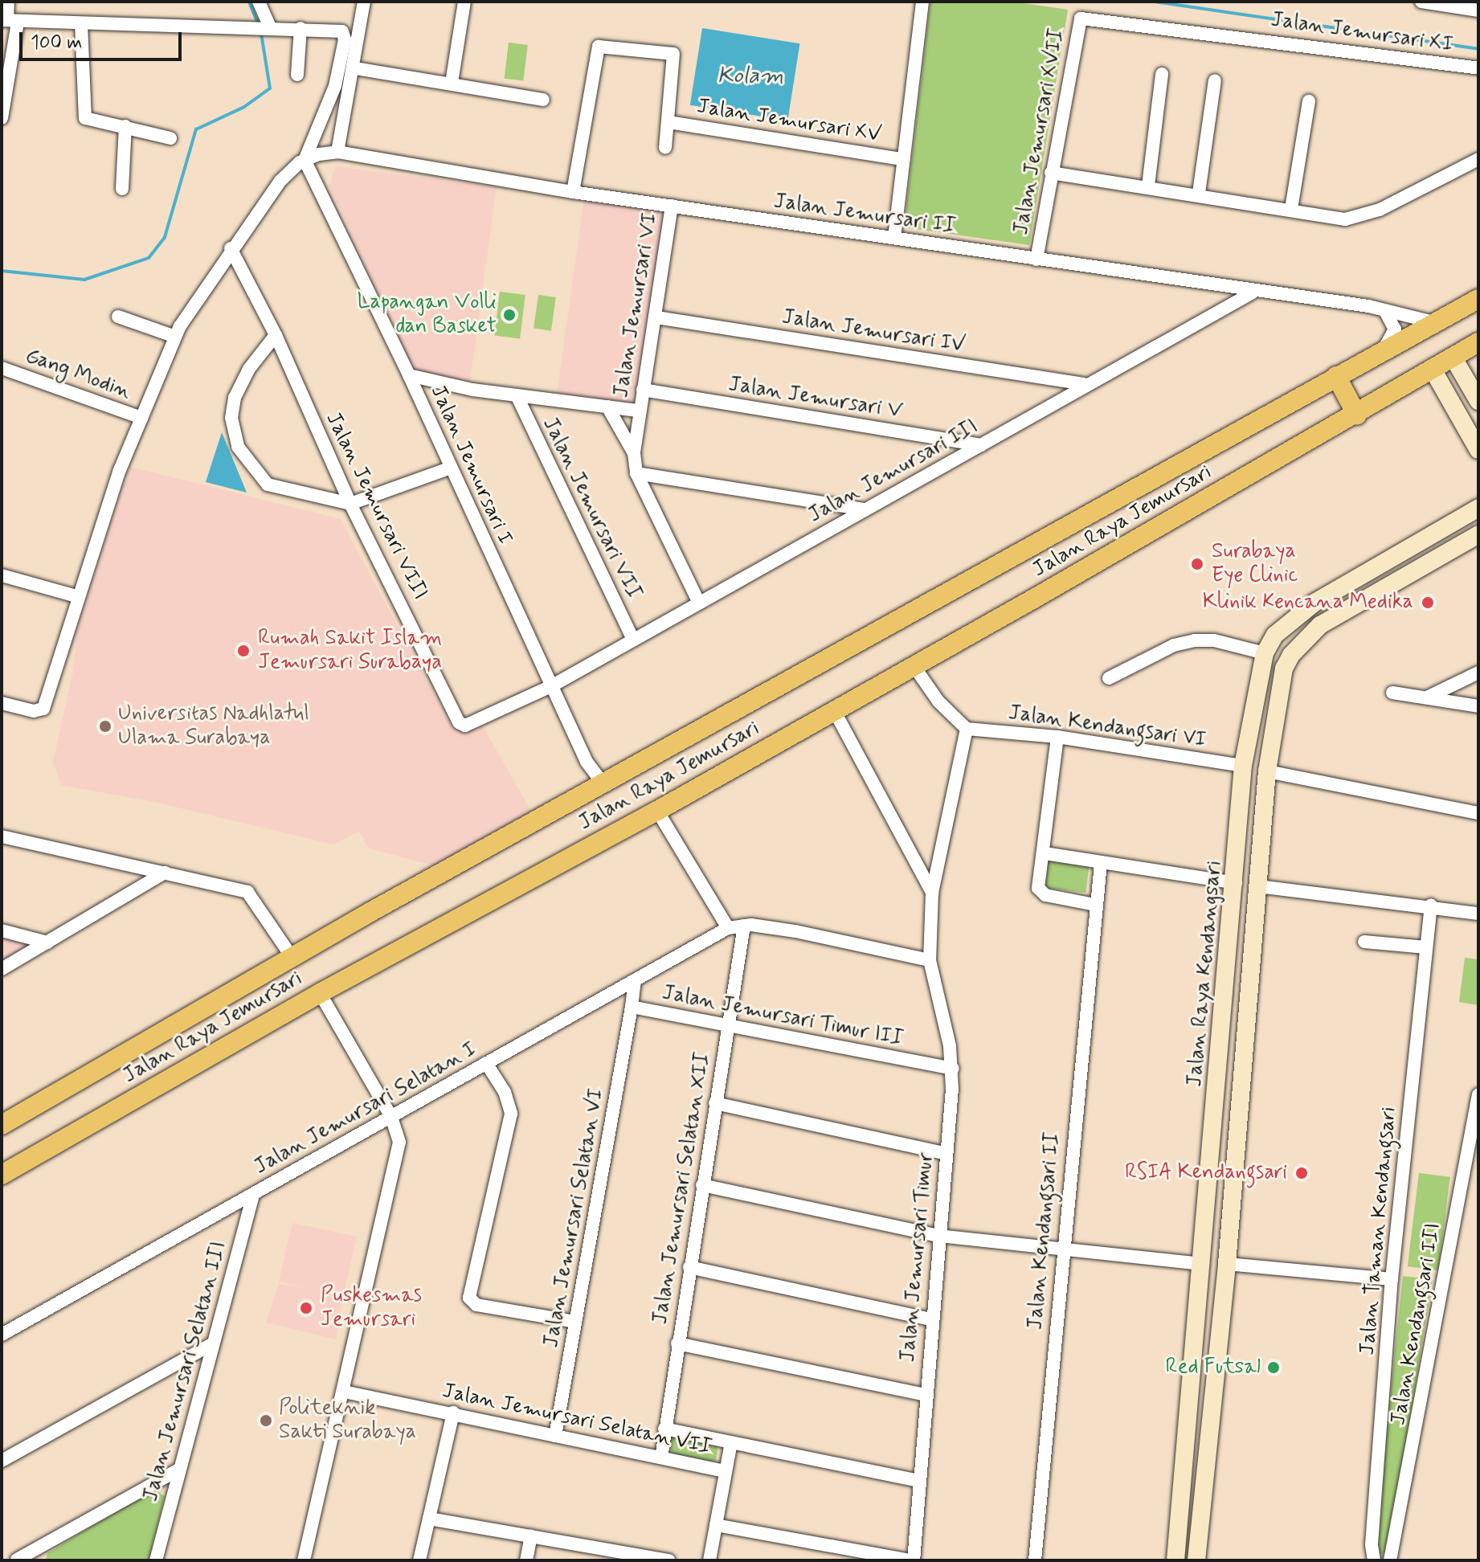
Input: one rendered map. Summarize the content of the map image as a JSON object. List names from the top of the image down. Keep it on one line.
{"streets":{"main road":["Jalan Raya Jemursari","Jalan Raya Kendangsari"],"street":["Jalan Jemursari XI","Jalan Jemursari XV","Jalan Jemursari XVII","Jalan Jemursari II","Jalan Jemursari VI","Jalan Jemursari IV","Gang Modin","Jalan Jemursari V","Jalan Jemursari I","Jalan Jemursari III","Jalan Jemursari VIII","Jalan Jemursari VII","Jalan Kendangsari VI","Jalan Jemursari Timur III","Jalan Jemursari Selatan I","Jalan Jemursari Selatan XII","Jalan Jemursari Selatan VI","Jalan Kendangsari II","Jalan Taman Kendangsari","Jalan Jemursari Timur","Jalan Kendangsari III","Jalan Jemursari Selatan III","Jalan Jemursari Selatan VII"]},"crossings":[["Jalan Jemursari XI","Jalan Jemursari XVII"],["Jalan Jemursari XVII","Jalan Jemursari II"],["Jalan Jemursari II","Jalan Jemursari VI"],["Jalan Jemursari II","Jalan Jemursari III"],["Jalan Jemursari II","Jalan Raya Jemursari"],["Jalan Jemursari VI","Jalan Jemursari IV"],["Jalan Jemursari VI","Jalan Jemursari V"],["Jalan Jemursari VI","Jalan Jemursari I"],["Jalan Jemursari VI","Jalan Jemursari III"],["Jalan Jemursari VI","Jalan Jemursari VII"],["Jalan Jemursari IV","Jalan Jemursari III"],["Jalan Jemursari V","Jalan Jemursari III"],["Jalan Jemursari I","Jalan Jemursari III"],["Jalan Jemursari I","Jalan Jemursari VIII"],["Jalan Jemursari I","Jalan Raya Jemursari"],["Jalan Jemursari III","Jalan Jemursari VIII"],["Jalan Jemursari III","Jalan Jemursari VII"],["Jalan Kendangsari VI","Jalan Raya Kendangsari"],["Jalan Kendangsari VI","Jalan Jemursari Timur"],["Jalan Jemursari Timur III","Jalan Jemursari Selatan I"],["Jalan Jemursari Timur III","Jalan Jemursari Selatan XII"],["Jalan Jemursari Timur III","Jalan Jemursari Selatan VI"],["Jalan Jemursari Timur III","Jalan Jemursari Timur"],["Jalan Jemursari Selatan I","Jalan Jemursari Selatan XII"],["Jalan Jemursari Selatan I","Jalan Jemursari Timur"],["Jalan Jemursari Selatan I","Jalan Jemursari Selatan III"],["Jalan Jemursari Selatan XII","Jalan Jemursari Selatan VII"],["Jalan Jemursari Selatan VI","Jalan Jemursari Selatan VII"]],"water":["Kolam"],"places":["Lapangan Volli dan Basket","Surabaya Eye Clinic","Klinik Kencana Medika","Rumah Sakit Islam Jemursari Surabaya","Universitas Nadhlatul Ulama Surabaya","RSIA Kendangsari","Puskesmas Jemursari","Red Futsal","Politeknik Sakti Surabaya"],"scale_bar":"100 m"}
